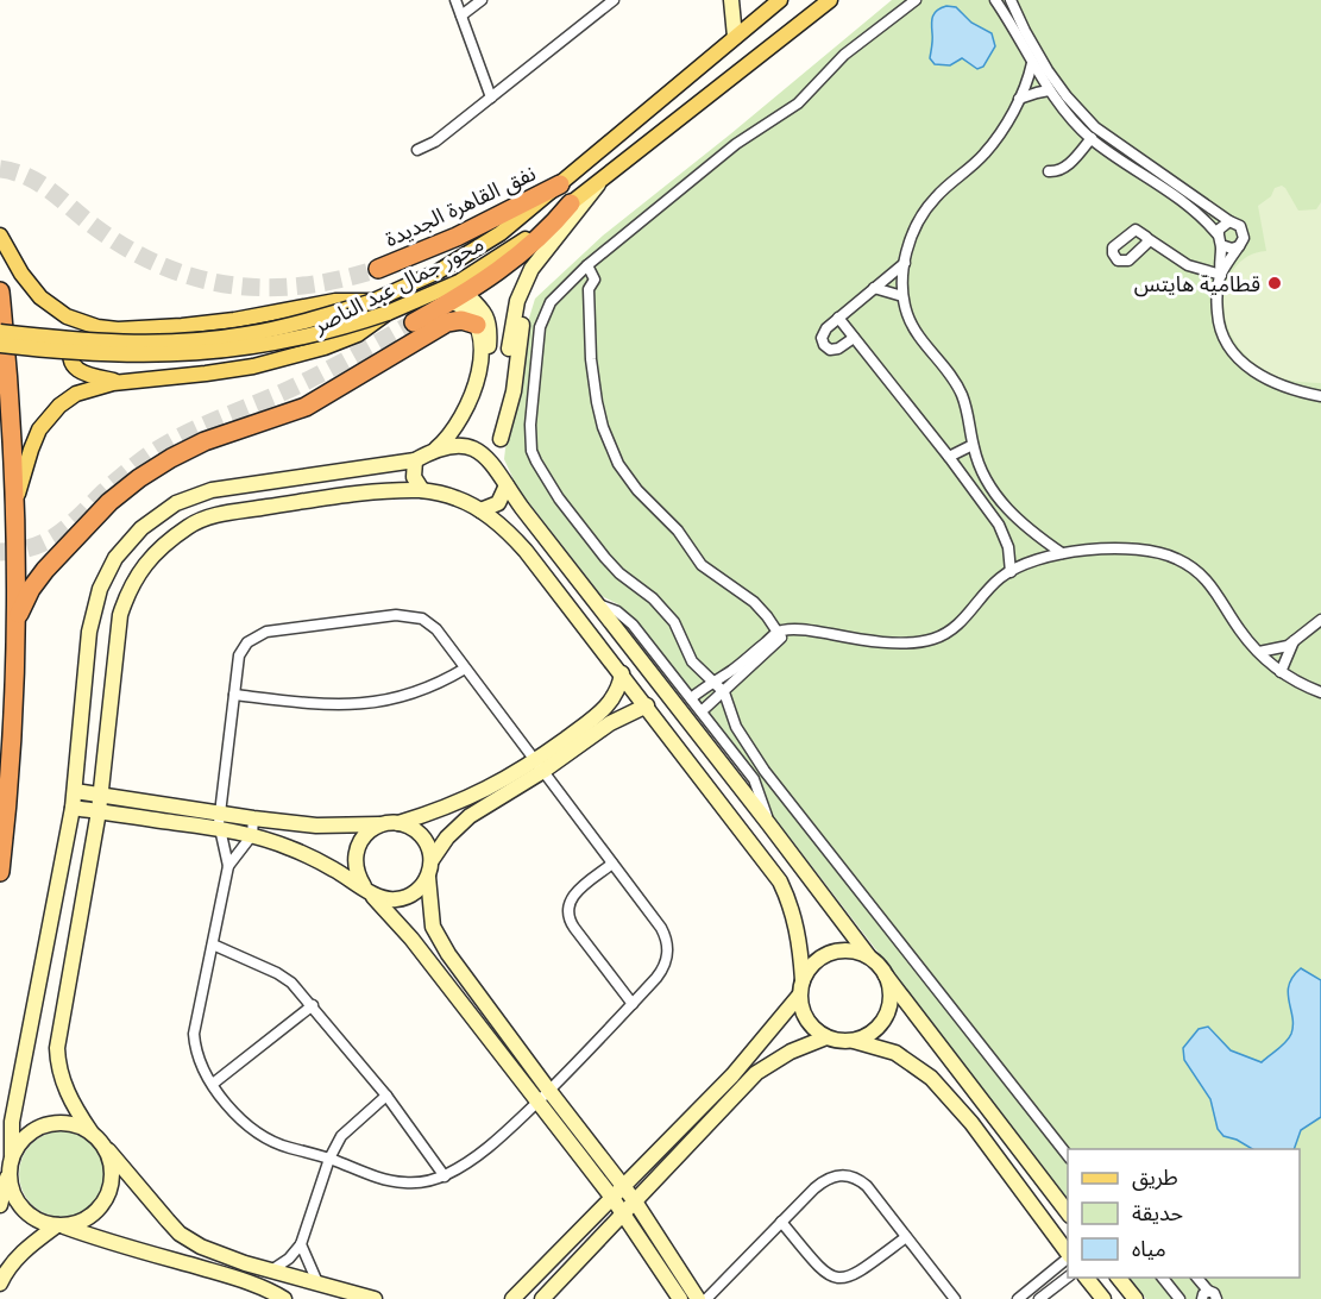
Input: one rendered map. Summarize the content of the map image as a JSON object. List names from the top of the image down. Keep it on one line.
{"streets":{"highway":["نفق القاهرة الجديدة"],"main road":["محور جمال عبد الناصر"]},"crossings":[["نفق القاهرة الجديدة","محور جمال عبد الناصر"]],"places":["قطامية هايتس"],"legend":["طريق","حديقة","مياه"]}
